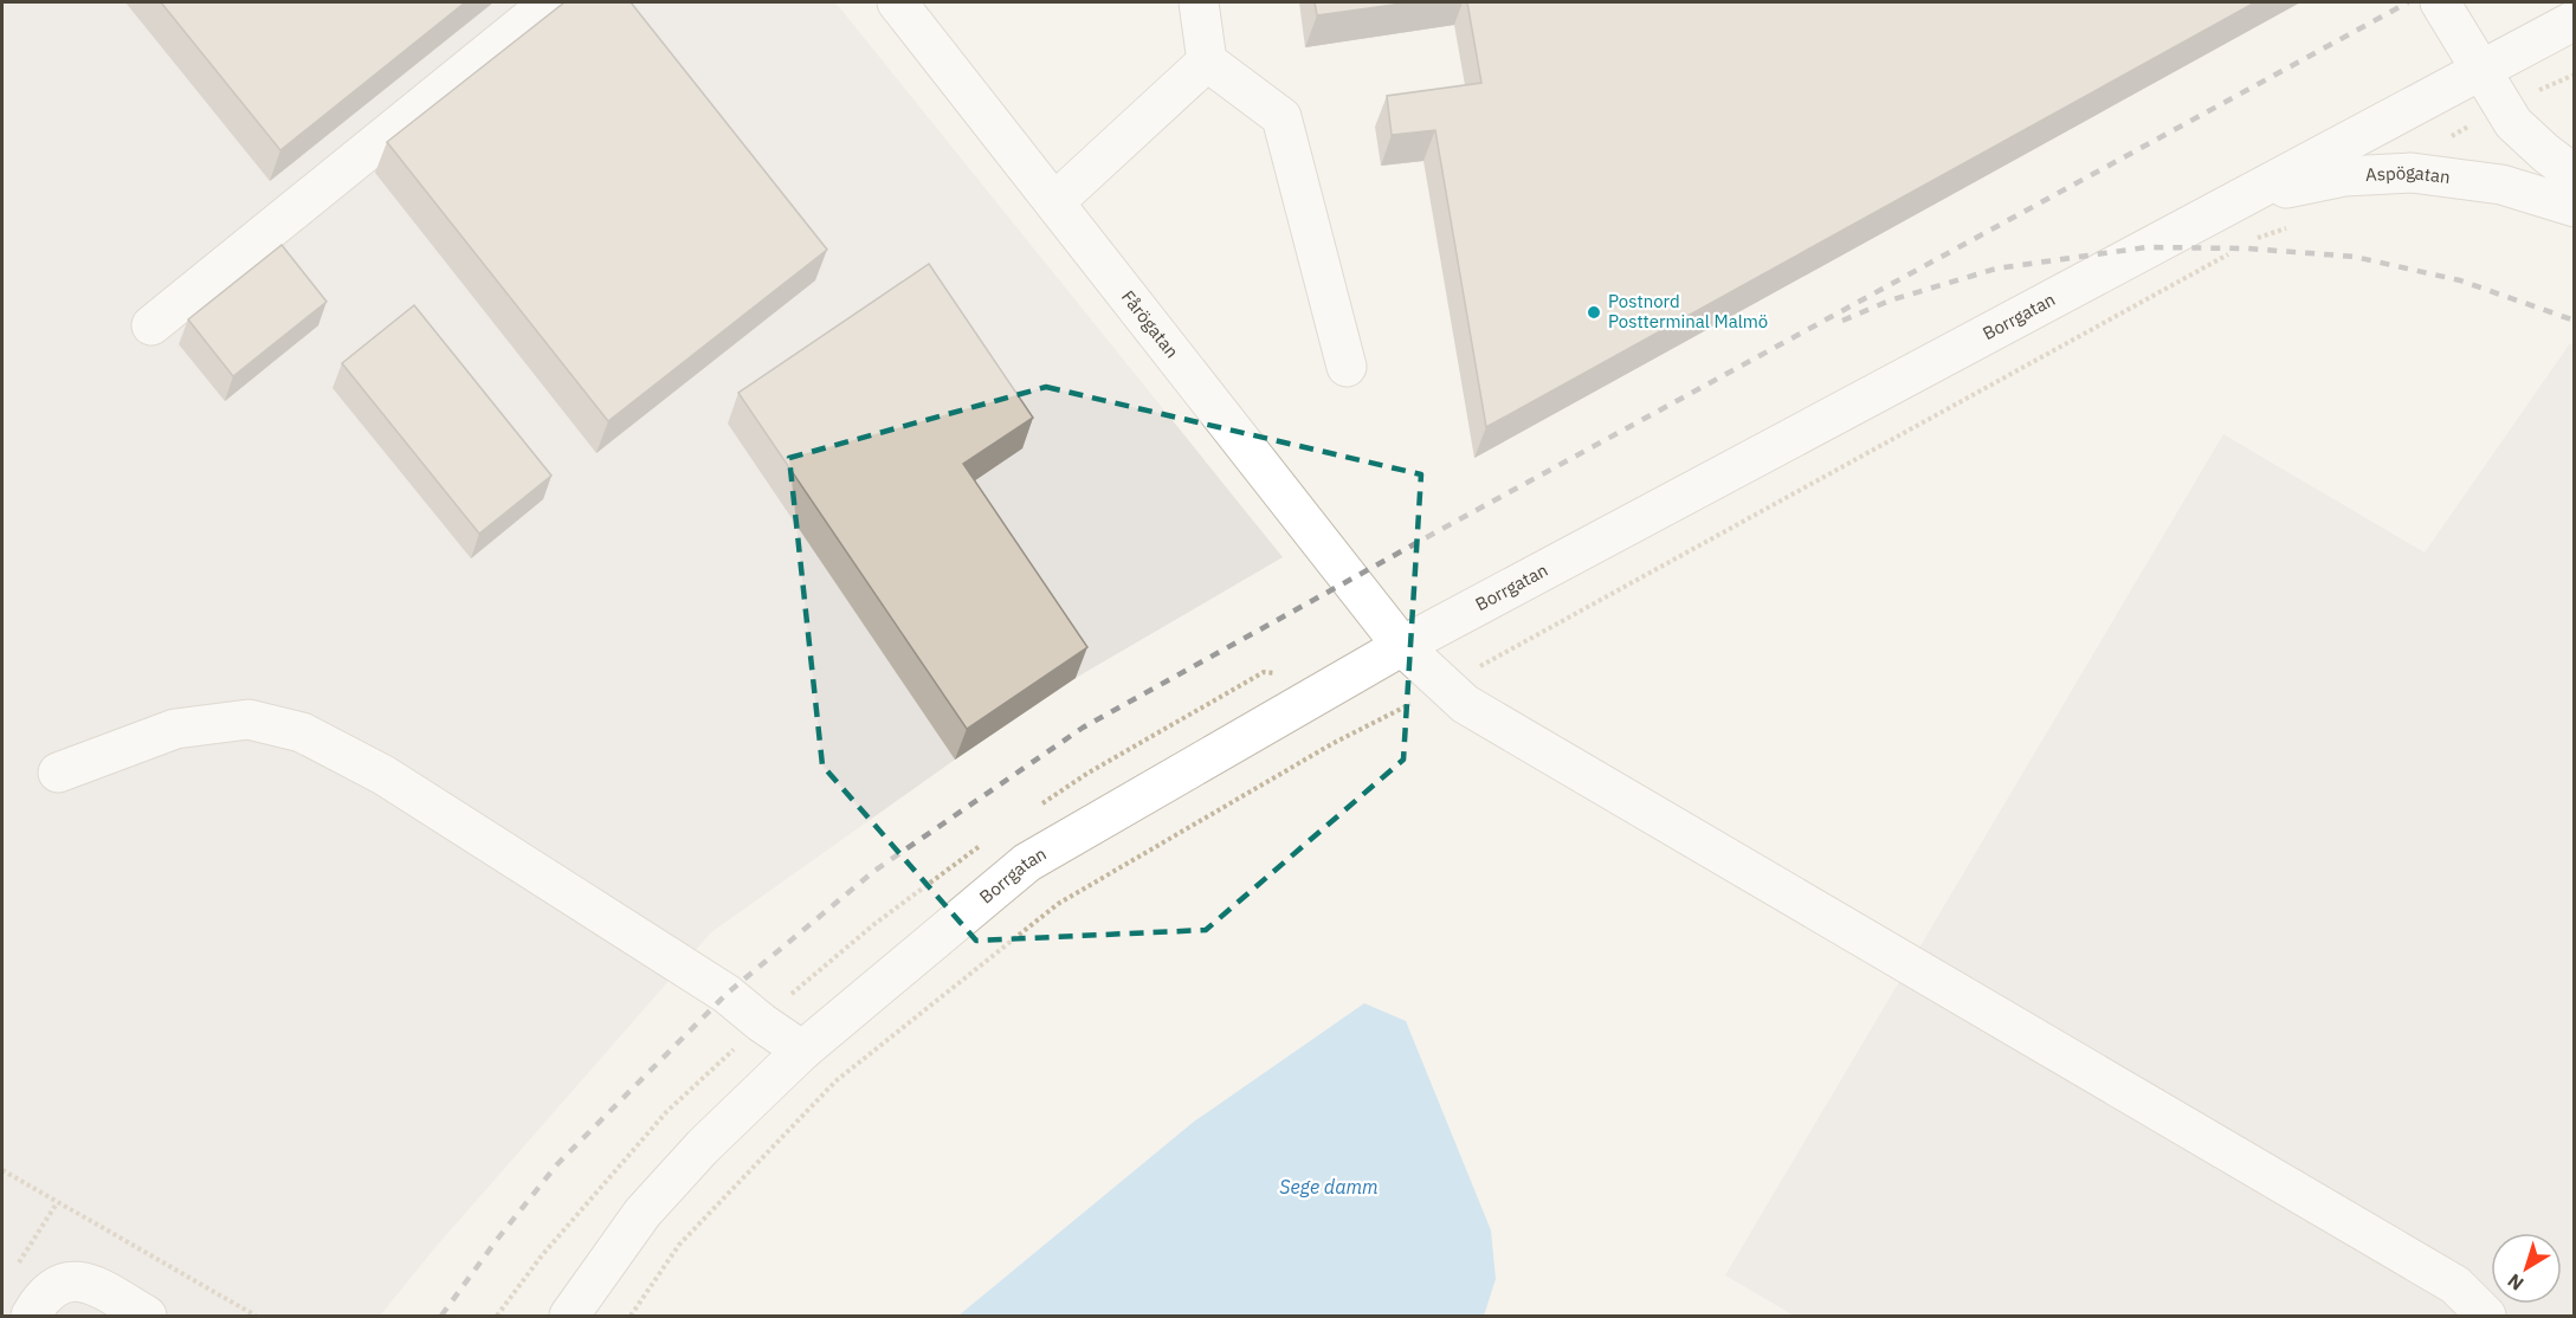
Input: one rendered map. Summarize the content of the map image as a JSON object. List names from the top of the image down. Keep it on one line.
{"streets":{"street":["Aspögatan","Borrgatan","Fårögatan"]},"crossings":[["Aspögatan","Borrgatan"],["Borrgatan","Fårögatan"]],"water":["Sege damm"],"places":["Postnord Postterminal Malmö"],"north":"bottom left"}
